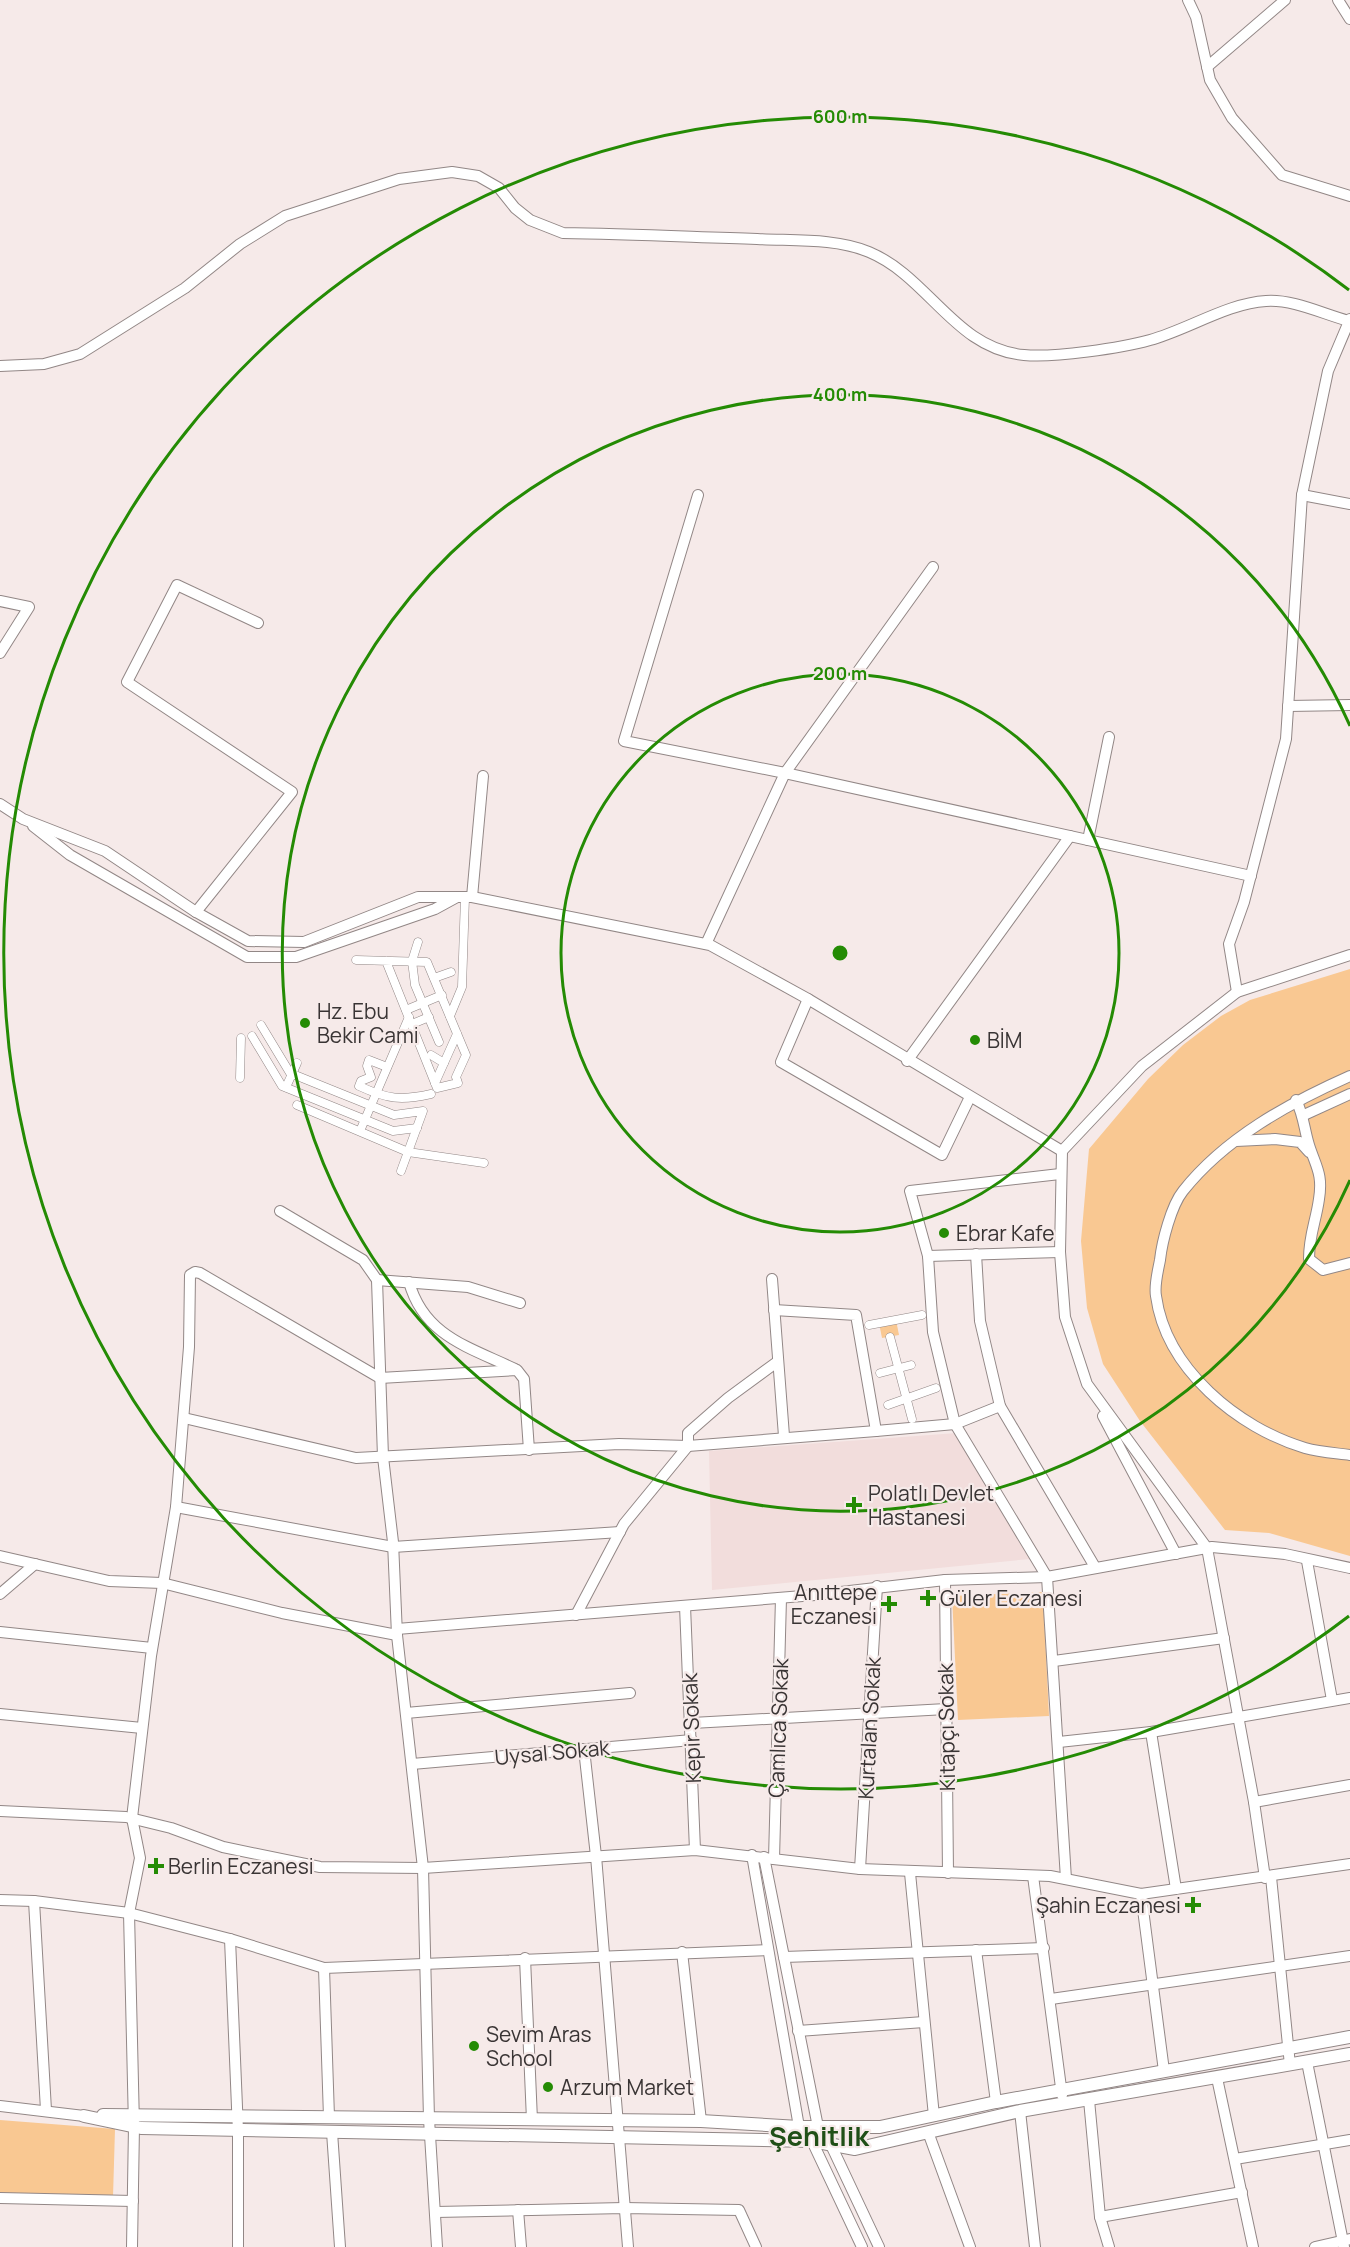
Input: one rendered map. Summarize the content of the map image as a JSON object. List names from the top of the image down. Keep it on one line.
{"streets":{"street":["Kitapçı Sokak","Kepir Sokak","Çamlıca Sokak","Kurtalan Sokak","Uysal Sokak"]},"crossings":[["Kepir Sokak","Uysal Sokak"]],"districts":["Şehitlik"],"places":{"other":["Hz. Ebu Bekir Cami","BİM","Ebrar Kafe","Sevim Aras School","Arzum Market"],"health":["Polatlı Devlet Hastanesi","Güler Eczanesi","Anıttepe Eczanesi","Berlin Eczanesi","Şahin Eczanesi"]},"rings":["600 m","400 m","200 m"]}
